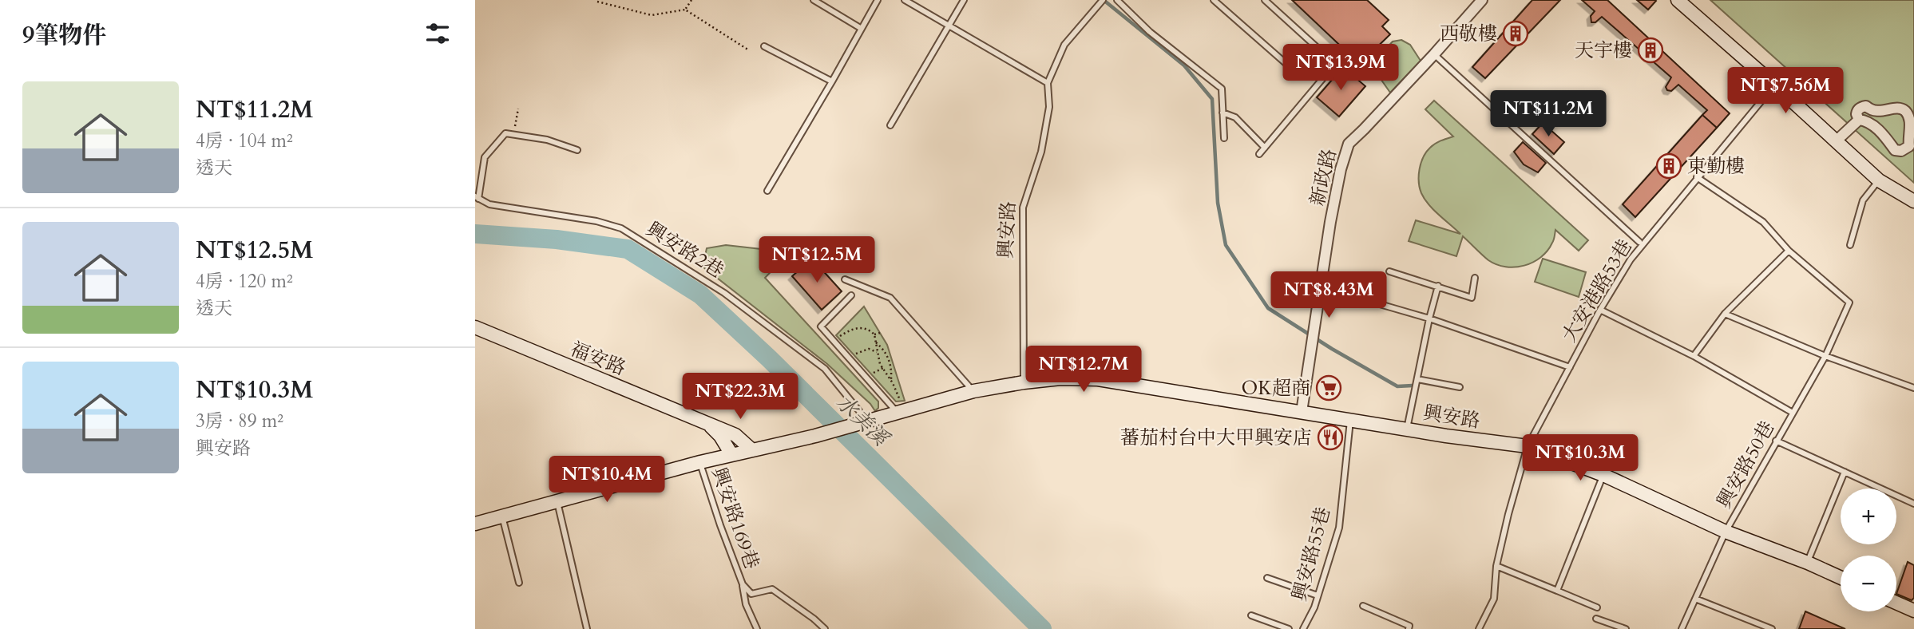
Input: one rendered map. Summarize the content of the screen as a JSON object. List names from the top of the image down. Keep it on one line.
{"streets":{"street":["新政路","興安路","福安路"],"lane":["興安路2巷","大安港路53巷","興安路50巷","興安路169巷","興安路55巷"]},"crossings":[["新政路","興安路"],["興安路","興安路2巷"],["興安路","大安港路53巷"],["興安路","福安路"],["興安路","興安路50巷"],["興安路","興安路55巷"],["大安港路53巷","興安路50巷"]],"water":["水美溪"],"places":{"building":["西敬樓","天宇樓","東勤樓"],"supermarket":["OK超商"],"restaurant":["蕃茄村台中大甲興安店"]},"page":{"heading":"9筆物件","price":["NT$13.9M","NT$7.56M","NT$11.2M","NT$12.5M","NT$8.43M","NT$12.7M","NT$22.3M","NT$10.3M","NT$10.4M"],"list":[{"name":"NT$11.2M","note":"4房 · 104 m² · 透天"},{"name":"NT$12.5M","note":"4房 · 120 m² · 透天"},{"name":"NT$10.3M","note":"3房 · 89 m² · 興安路"}],"map_buttons":["+","−"]}}
